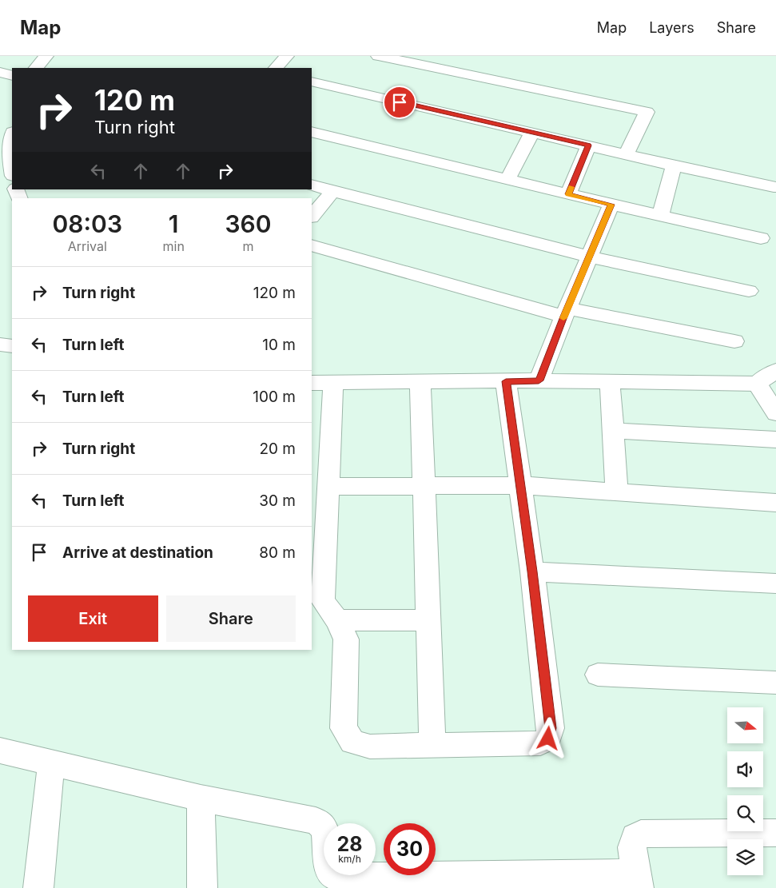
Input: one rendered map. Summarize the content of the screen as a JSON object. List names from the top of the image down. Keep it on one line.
{"north":"right","page":{"header":"Map","nav":["Map","Layers","Share"],"turn":["120 m","Turn right"],"eta":["08:03","Arrival","1","min","360","m"],"list":[{"name":"Turn right","value":"120 m"},{"name":"Turn left","value":"10 m"},{"name":"Turn left","value":"100 m"},{"name":"Turn right","value":"20 m"},{"name":"Turn left","value":"30 m"},{"name":"Arrive at destination","value":"80 m"}],"buttons":["Exit","Share"],"speed":"28 km/h","limit":"30"}}
